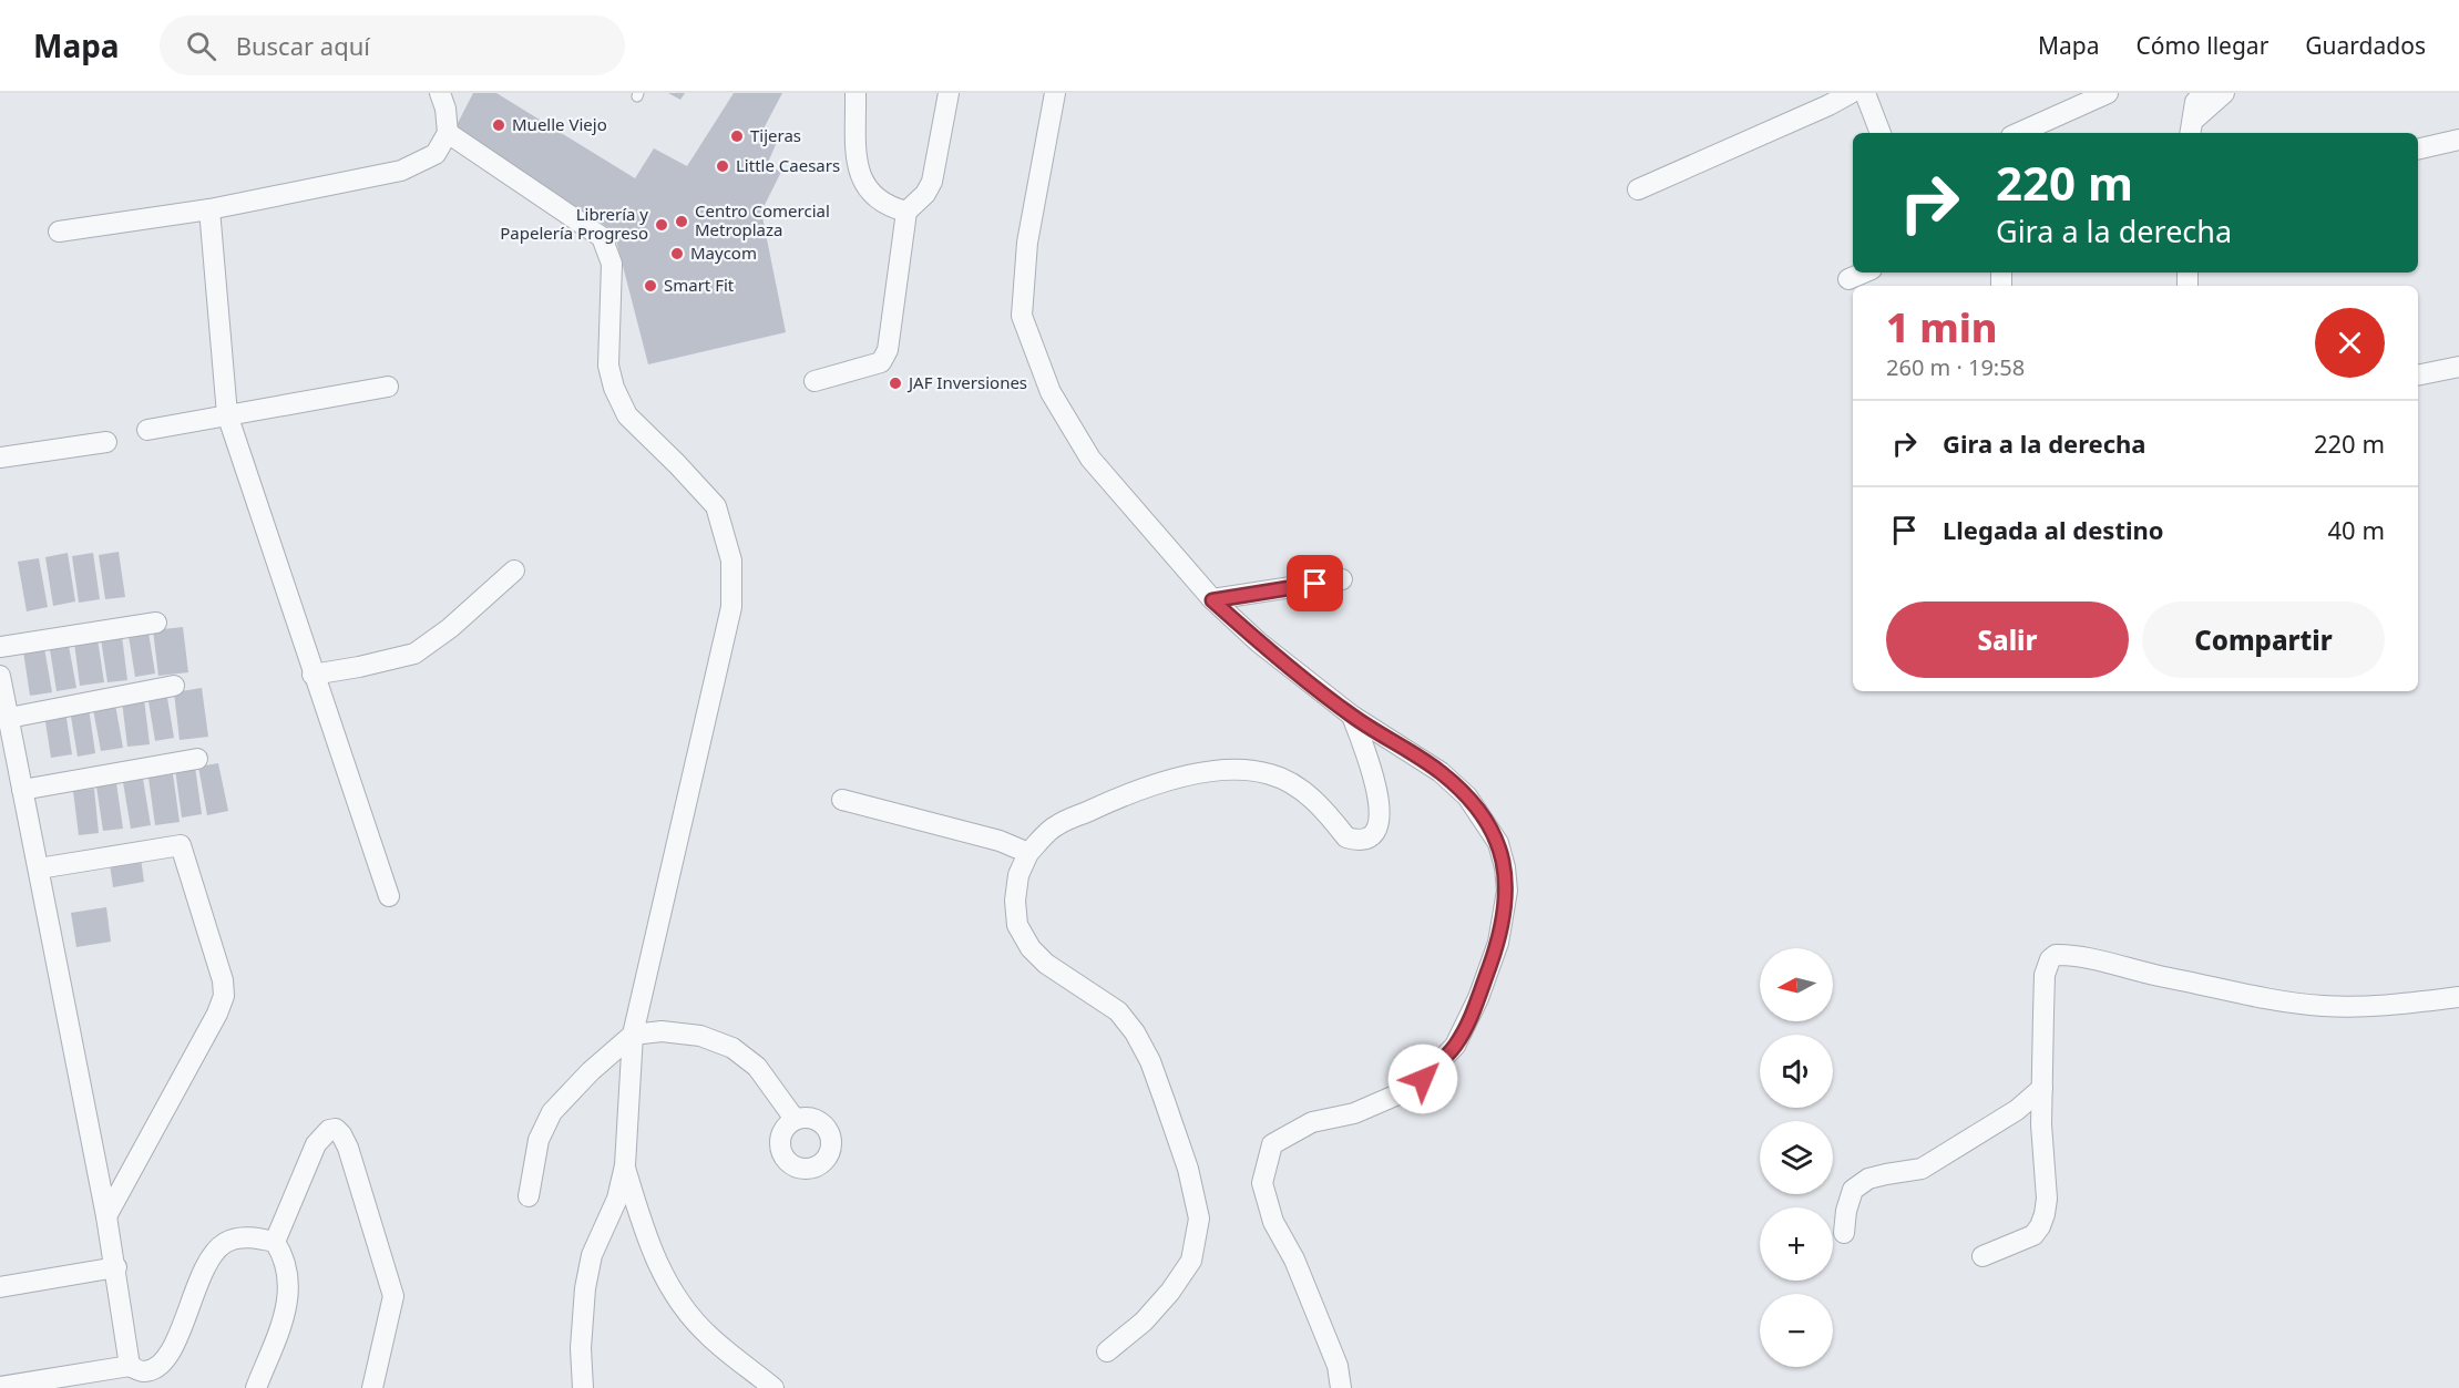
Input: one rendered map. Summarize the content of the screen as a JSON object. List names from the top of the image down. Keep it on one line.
{"places":["Muelle Viejo","Tijeras","Little Caesars","Centro Comercial Metroplaza","Librería y Papelería Progreso","Maycom","Smart Fit","JAF Inversiones"],"north":"left","page":{"header":"Mapa","search":"Buscar aquí","nav":["Mapa","Cómo llegar","Guardados"],"turn":["220 m","Gira a la derecha"],"heading":["1 min","260 m · 19:58"],"list":[{"name":"Gira a la derecha","value":"220 m"},{"name":"Llegada al destino","value":"40 m"}],"buttons":["Salir","Compartir"],"map_buttons":["+","−"]}}
